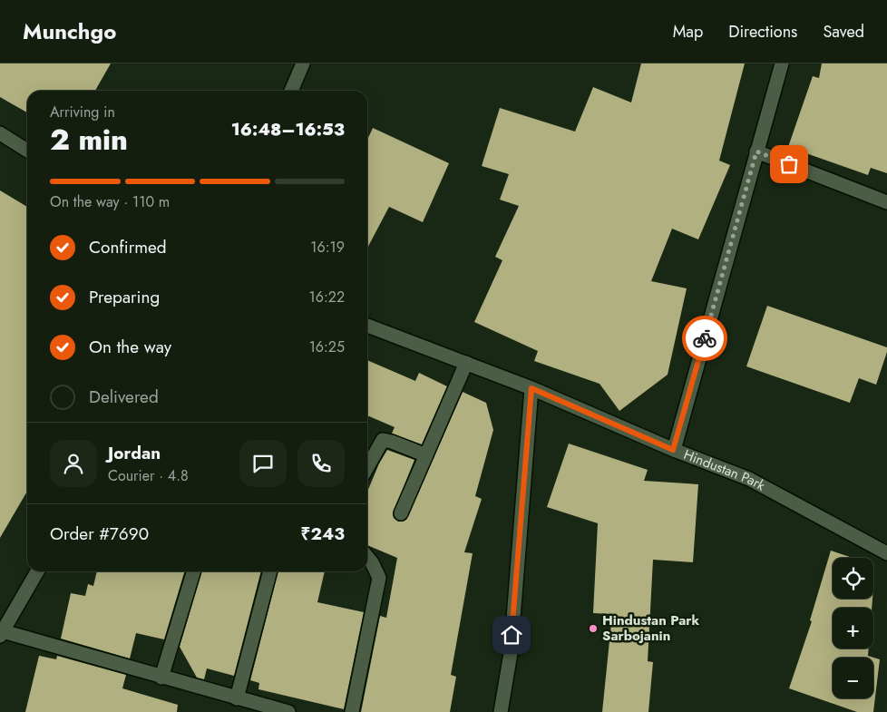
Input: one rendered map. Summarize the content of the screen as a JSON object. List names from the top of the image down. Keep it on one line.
{"streets":{"street":["Hindustan Park"]},"places":["Hindustan Park Sarbojanin"],"page":{"header":"Munchgo","nav":["Map","Directions","Saved"],"heading":["2 min","Arriving in","16:48–16:53"],"panel":["Jordan","Courier · 4.8","Order #7690","₹243"],"bar":"On the way · 110 m","list":[["Confirmed","16:19"],["Preparing","16:22"],["On the way","16:25"],"Delivered"],"map_buttons":["+","−"]}}
